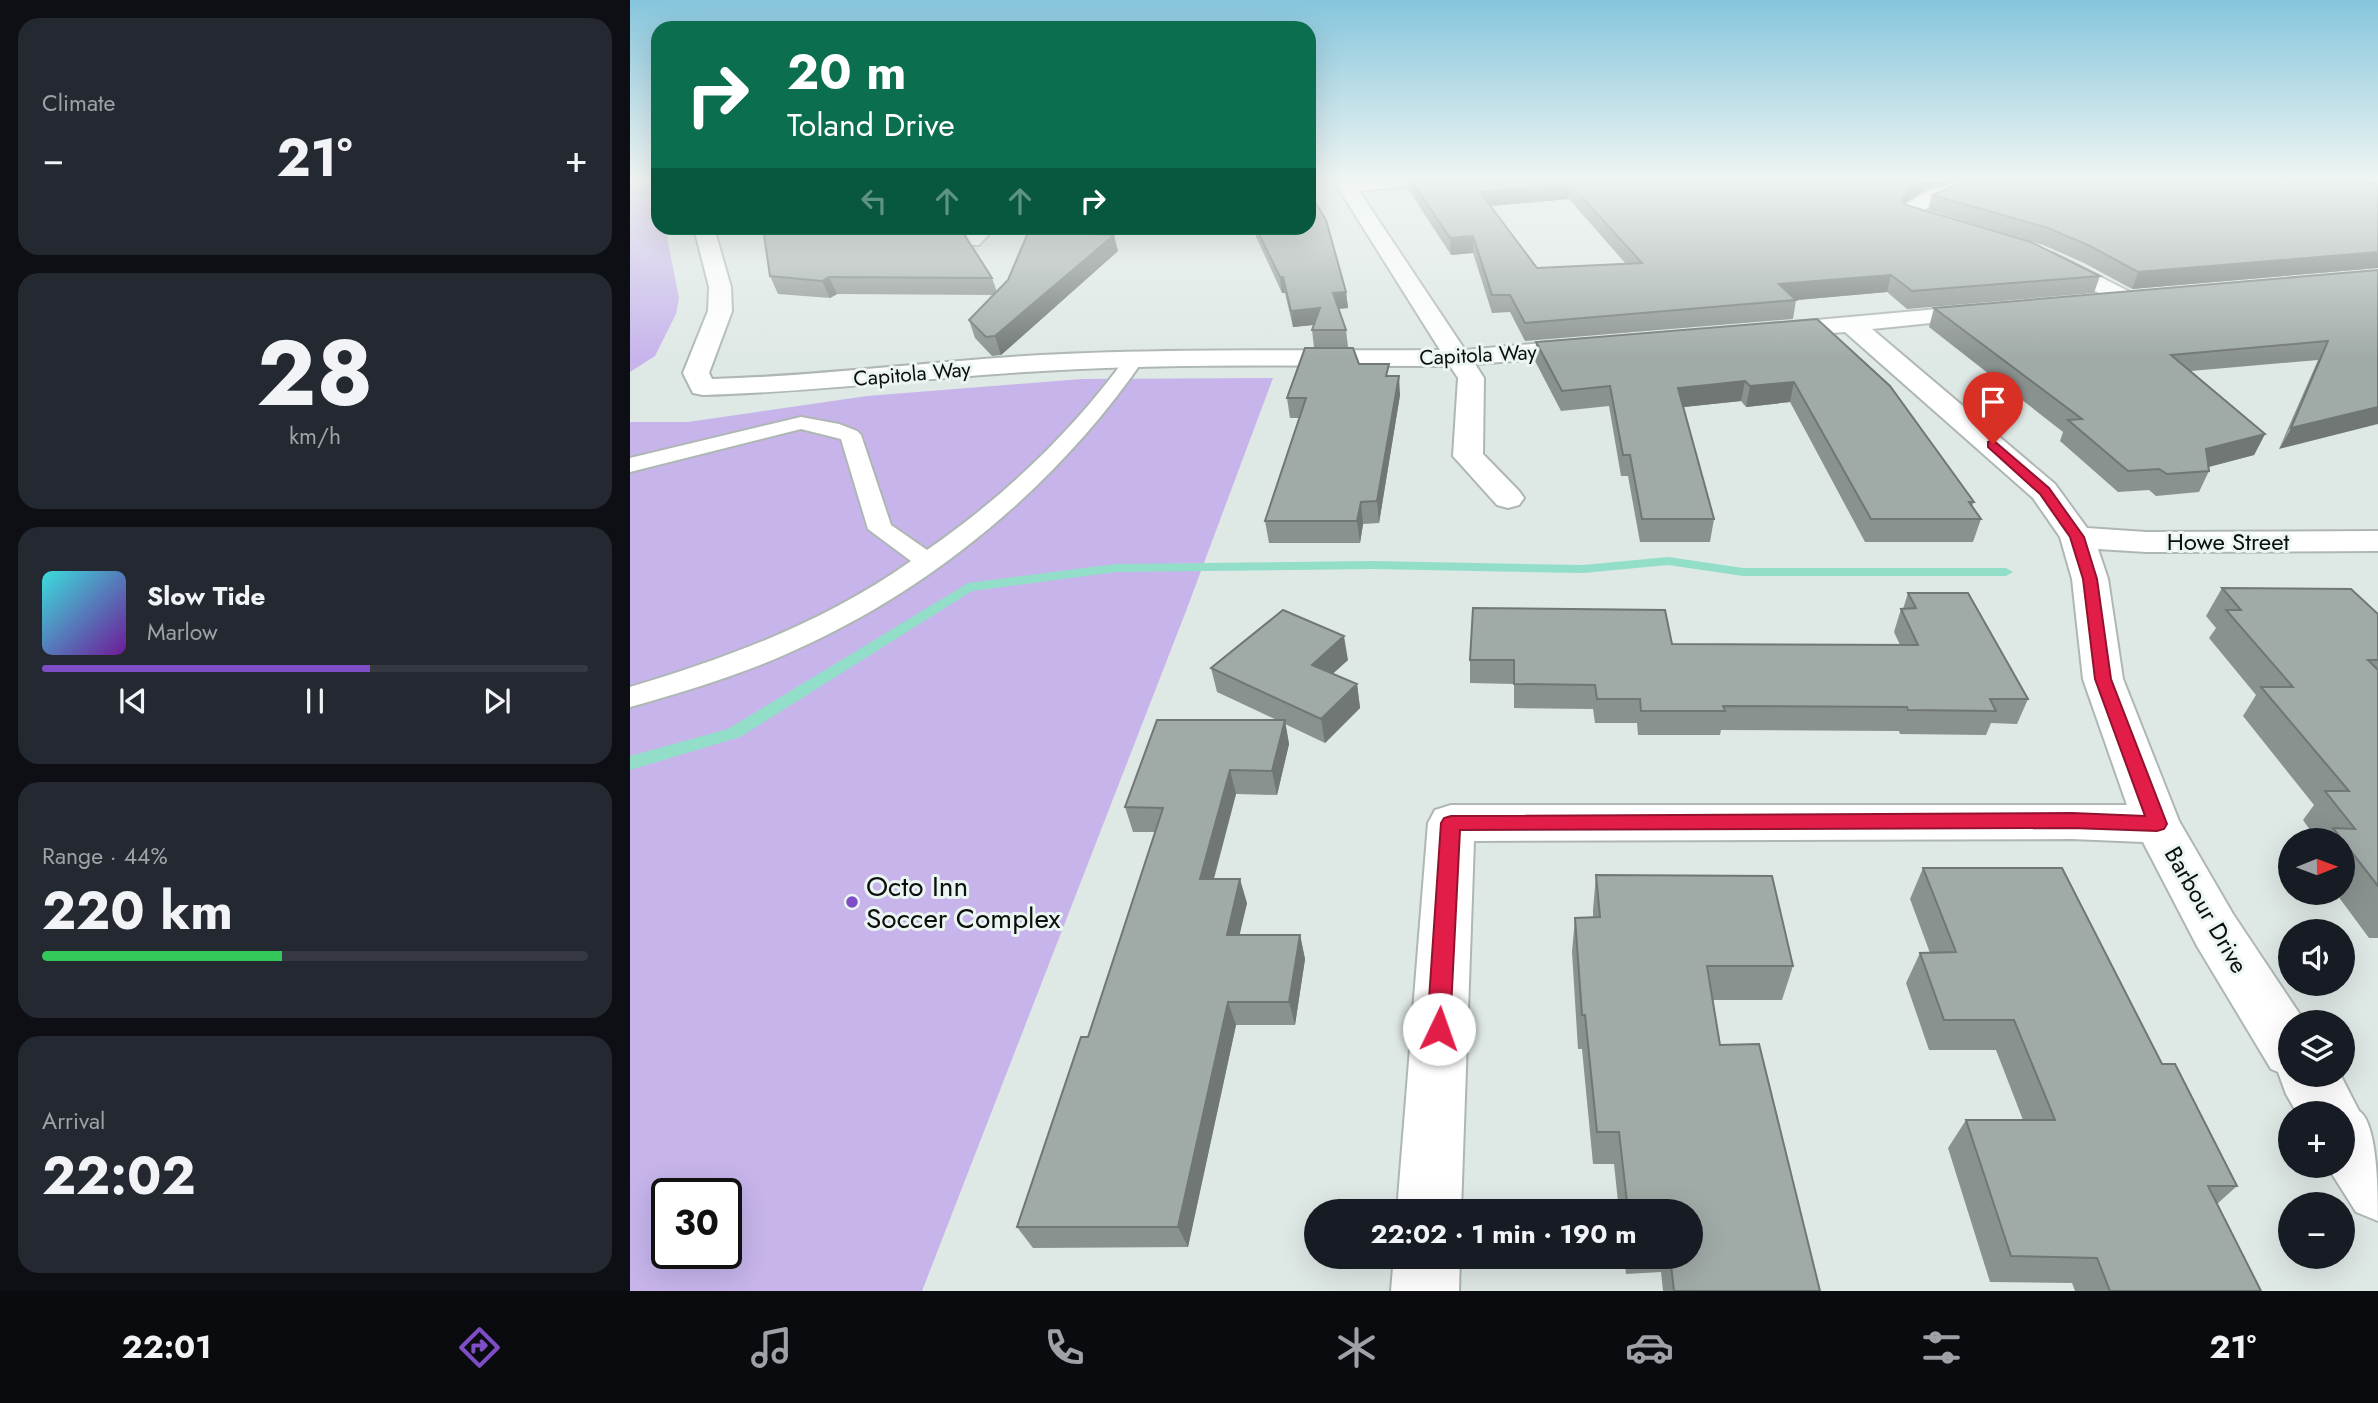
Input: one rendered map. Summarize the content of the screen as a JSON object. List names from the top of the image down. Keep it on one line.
{"streets":{"street":["Capitola Way","Howe Street","Barbour Drive"]},"crossings":[["Howe Street","Barbour Drive"]],"places":["Octo Inn Soccer Complex"],"north":"right","page":{"tile":["Climate",["28","km/h"],["Range · 44%","220 km"],["Arrival","22:02"]],"turn":["20 m","Toland Drive"],"heat":["−","21°","+"],"song":["Slow Tide","Marlow"],"map_buttons":["+","−"],"limit":"30","trip":"22:02 · 1 min · 190 m","tabs":["22:01","21°"]}}
